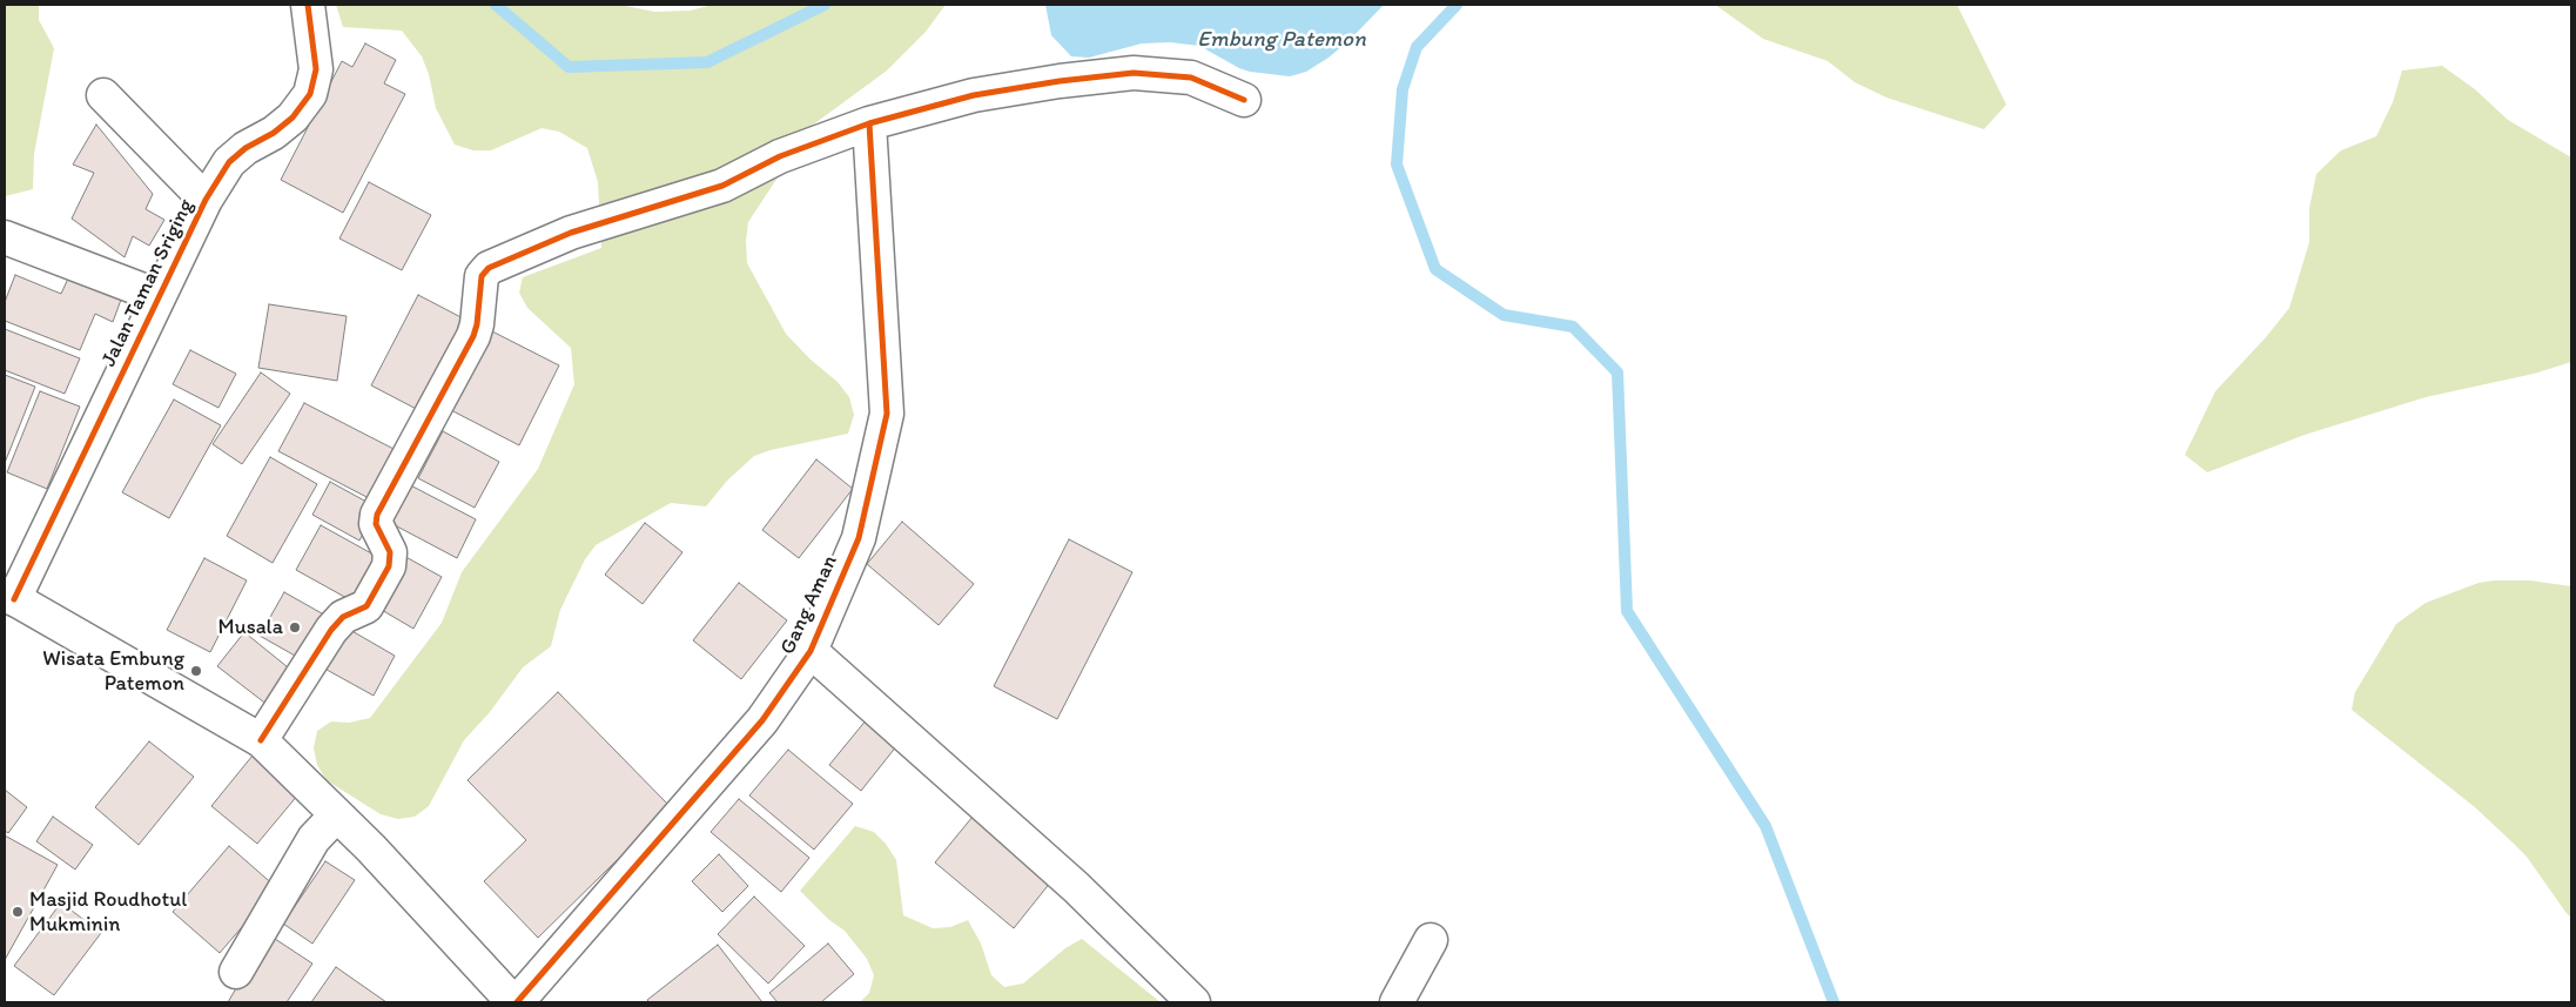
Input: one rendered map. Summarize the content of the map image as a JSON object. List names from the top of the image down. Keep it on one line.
{"streets":{"street":["Jalan Taman Sriging","Gang Aman"]},"water":["Embung Patemon"],"places":["Musala","Wisata Embung Patemon","Masjid Roudhotul Mukminin"]}
